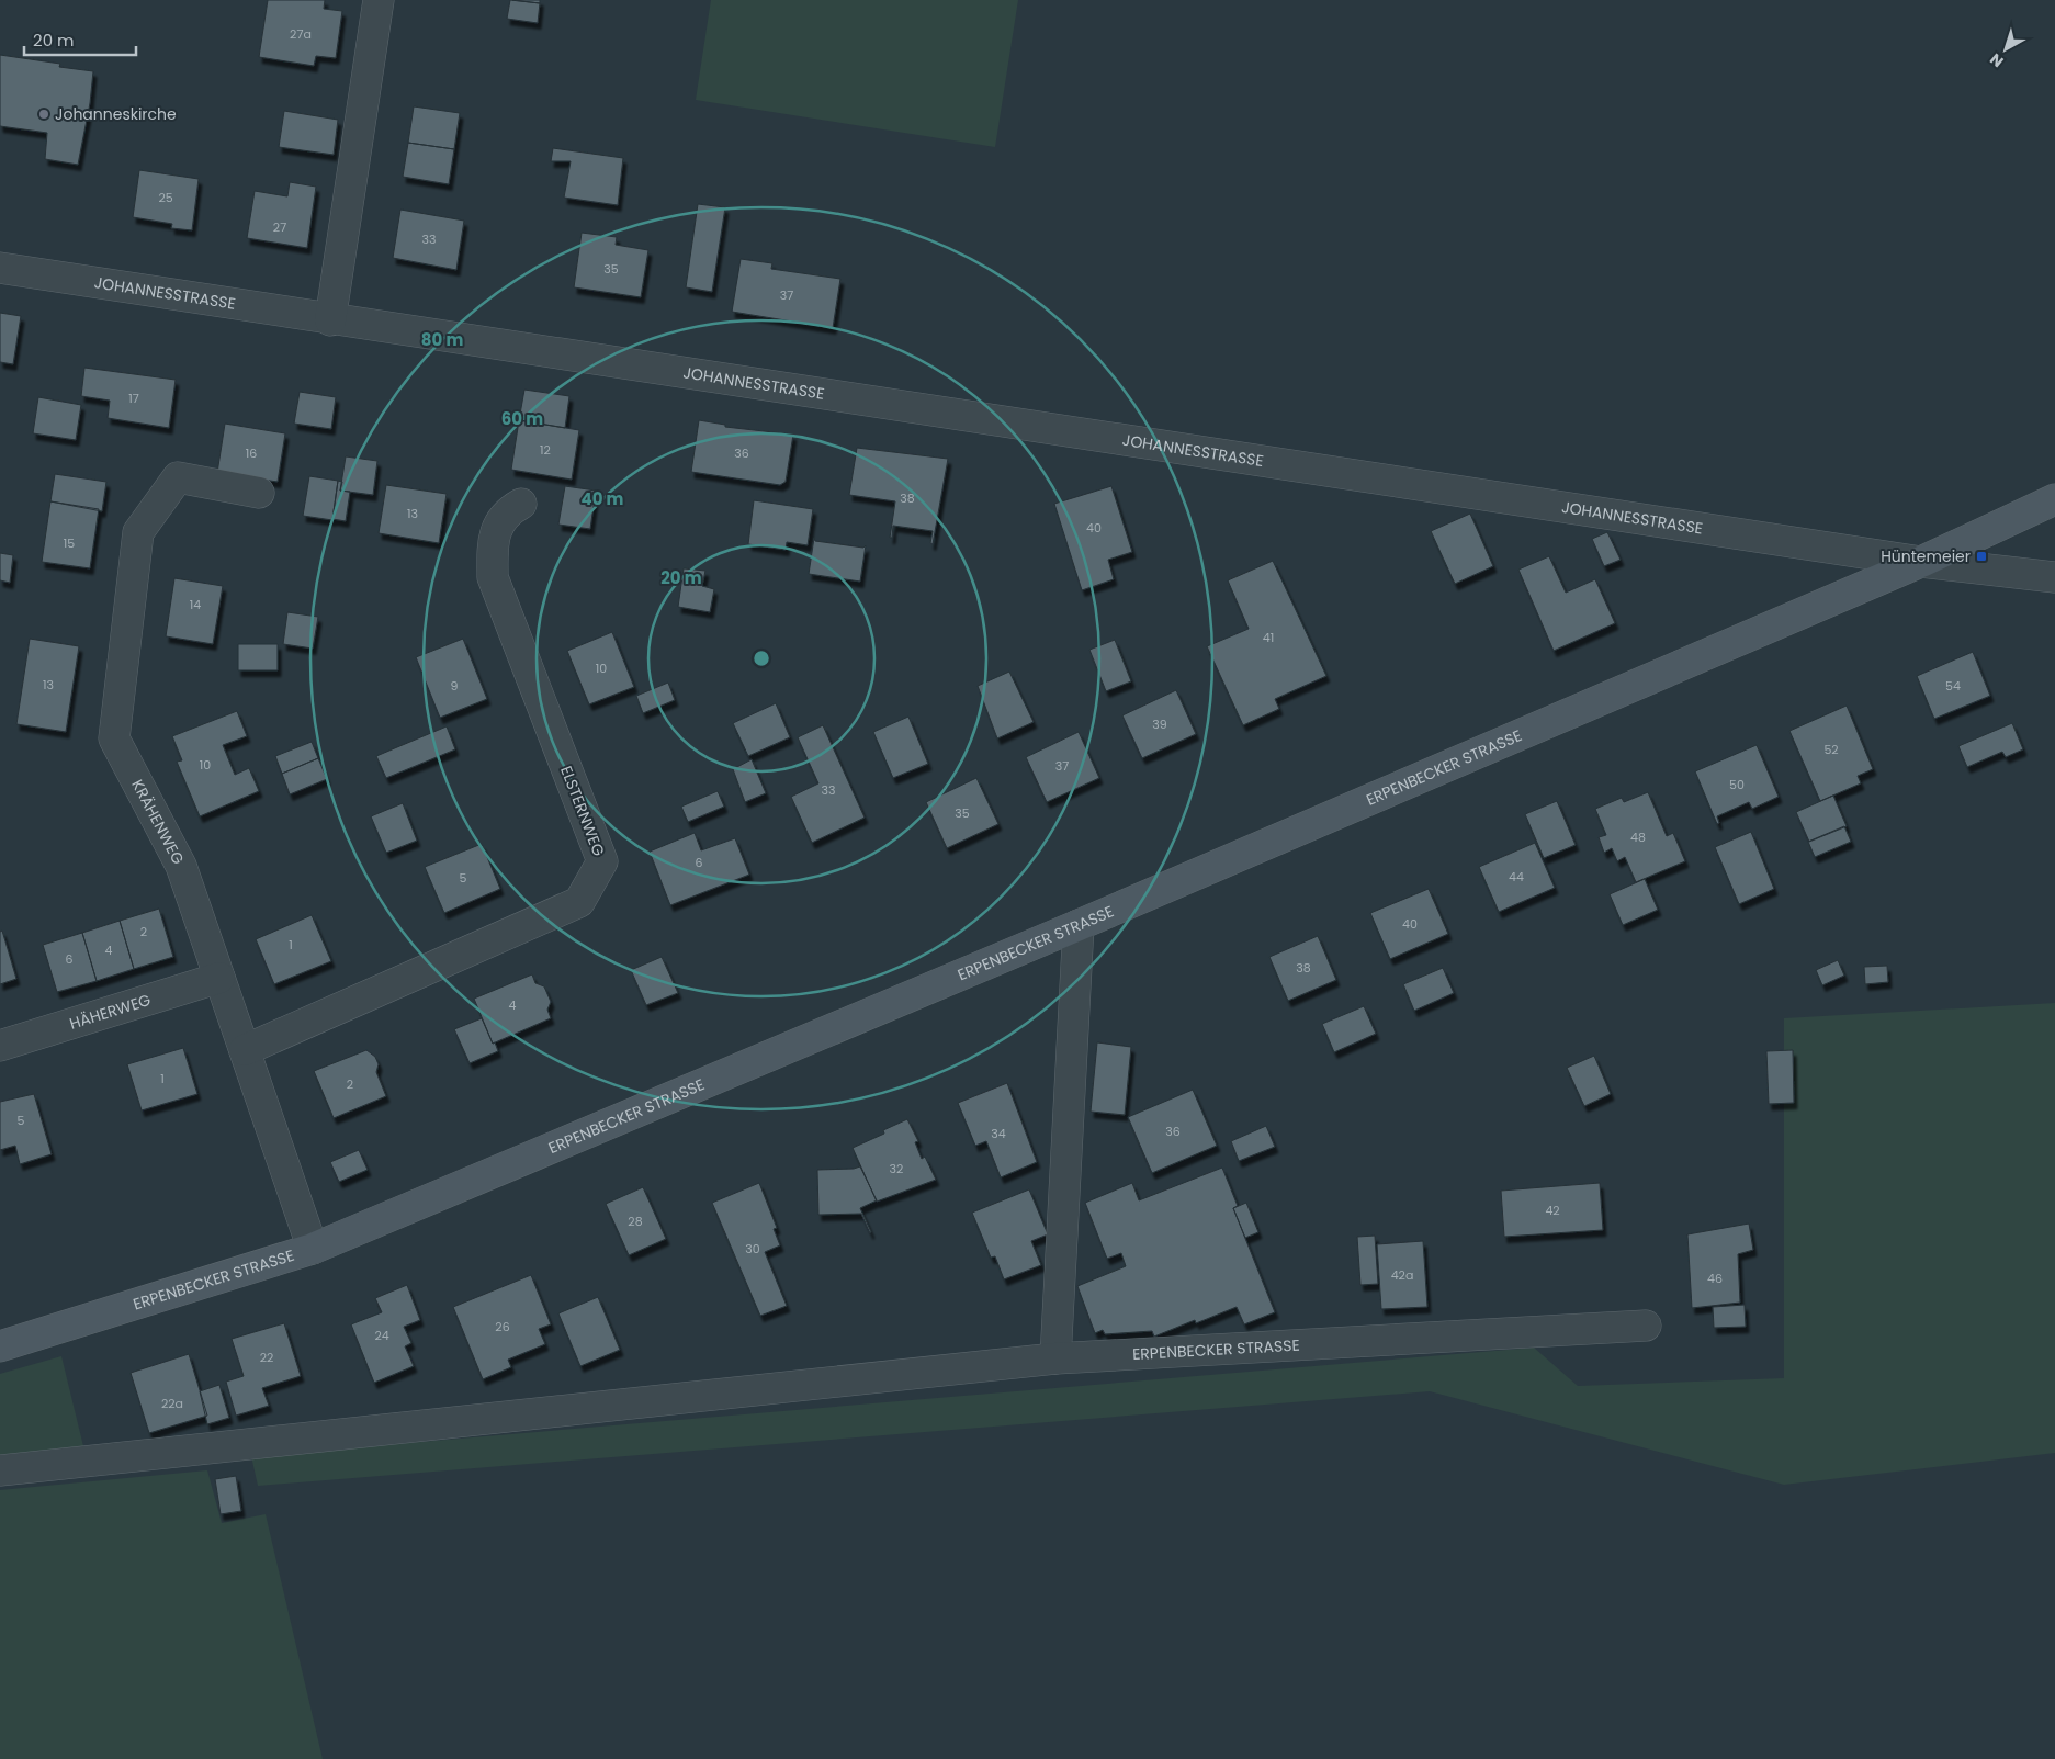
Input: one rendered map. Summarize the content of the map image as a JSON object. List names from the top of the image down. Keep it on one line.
{"streets":{"main road":["ERPENBECKER STRASSE"],"street":["JOHANNESSTRASSE","ELSTERNWEG","KRÄHENWEG","HÄHERWEG"]},"crossings":[["JOHANNESSTRASSE","ERPENBECKER STRASSE"],["ERPENBECKER STRASSE","KRÄHENWEG"],["ELSTERNWEG","KRÄHENWEG"],["KRÄHENWEG","HÄHERWEG"]],"places":{"other":["Johanneskirche"],"transit":["Hüntemeier"]},"house_numbers":["27a","25","27","33","35","37","17","12","16","36","38","13","40","15","14","41","10","13","9","54","39","52","10","37","50","33","35","48","6","44","5","40","2","1","4","6","38","4","1","2","5","36","34","32","42","28","30","42a","46","26","24","22","22a"],"scale_bar":"20 m","north":"bottom left","rings":["80 m","60 m","40 m","20 m"]}
